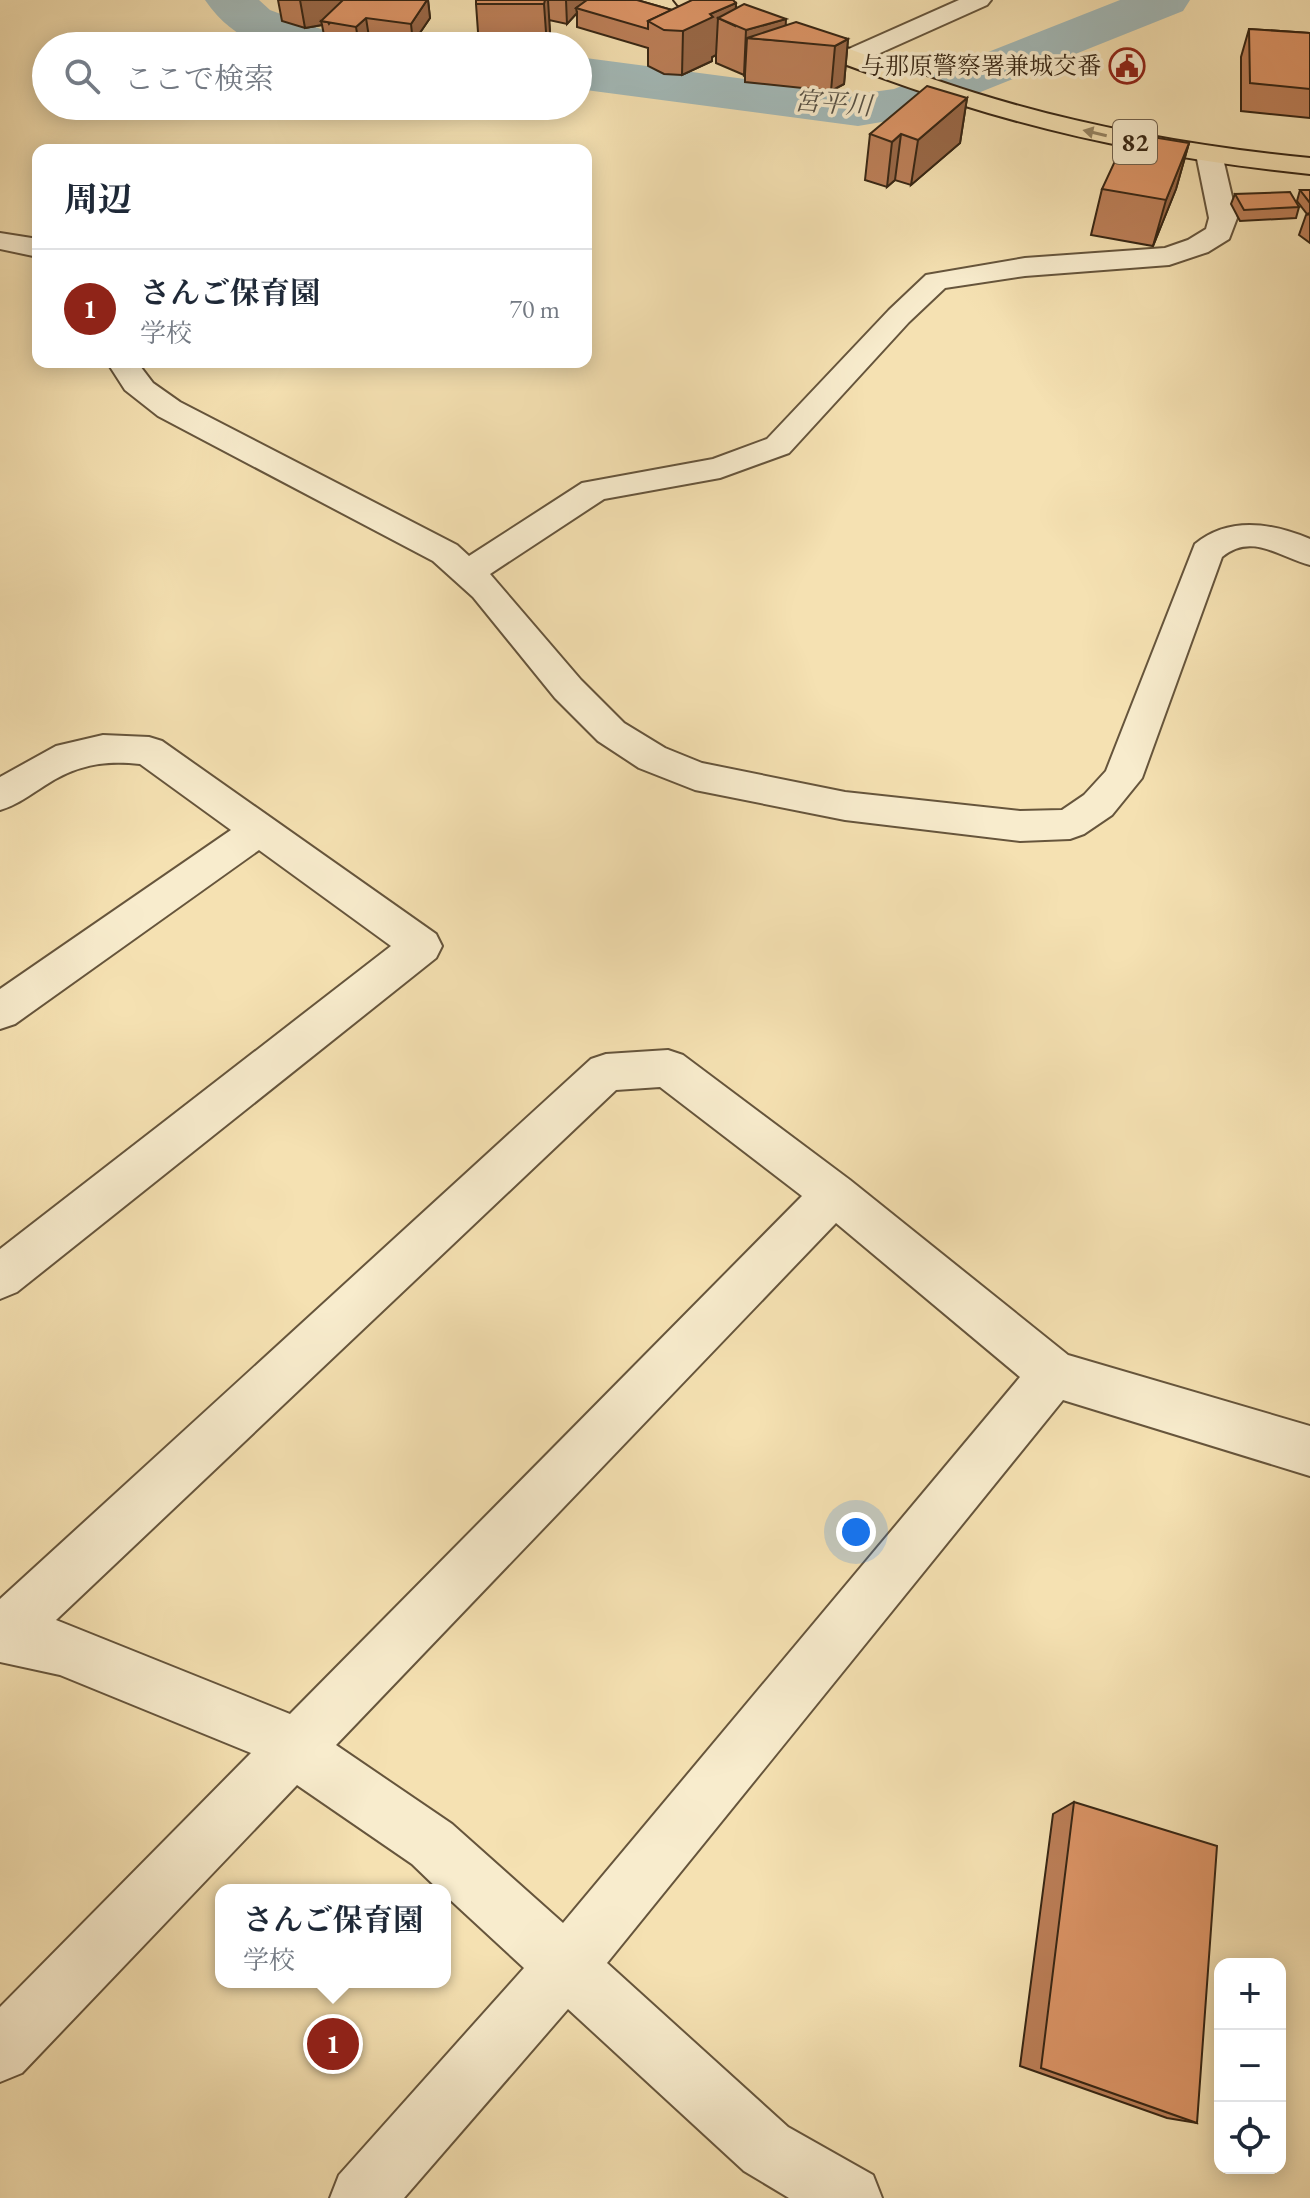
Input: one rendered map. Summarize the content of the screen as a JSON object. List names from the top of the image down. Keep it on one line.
{"streets":{"main road":["82"]},"water":["宮平川"],"places":{"public building":["与那原警察署兼城交番"]},"page":{"search":"ここで検索","heading":"周辺","list":[{"mark":"1","name":"さんご保育園","note":"学校","value":"70 m"}],"popup":["さんご保育園","学校"],"map_buttons":["+","−"],"pins":"1"}}
